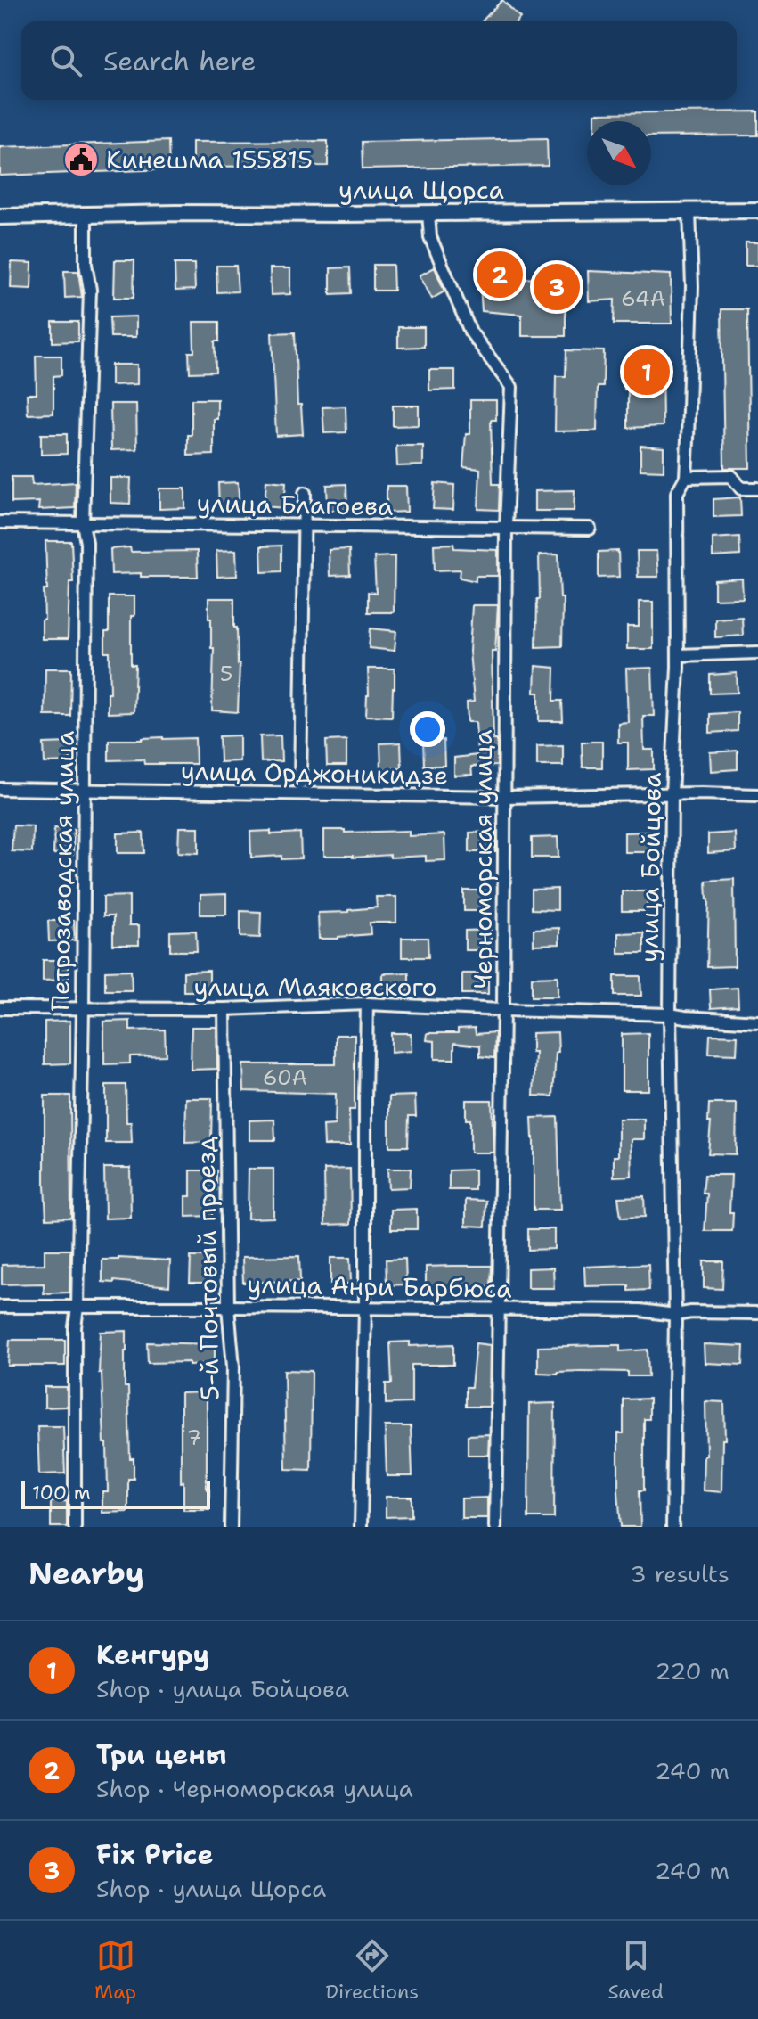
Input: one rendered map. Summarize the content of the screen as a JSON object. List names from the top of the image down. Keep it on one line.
{"streets":{"street":["улица Щорса","улица Благоева","улица Орджоникидзе","Черноморская улица","улица Бойцова","Петрозаводская улица","улица Маяковского","5-й Почтовый проезд","улица Анри Барбюса"]},"crossings":[["улица Щорса","Черноморская улица"],["улица Щорса","улица Бойцова"],["улица Щорса","Петрозаводская улица"],["улица Благоева","Черноморская улица"],["улица Благоева","Петрозаводская улица"],["улица Орджоникидзе","Черноморская улица"],["улица Орджоникидзе","улица Бойцова"],["улица Орджоникидзе","Петрозаводская улица"],["Черноморская улица","улица Маяковского"],["Черноморская улица","улица Анри Барбюса"],["улица Бойцова","улица Маяковского"],["улица Бойцова","улица Анри Барбюса"],["Петрозаводская улица","улица Маяковского"],["Петрозаводская улица","улица Анри Барбюса"],["улица Маяковского","5-й Почтовый проезд"],["5-й Почтовый проезд","улица Анри Барбюса"]],"places":{"public building":["Кинешма 155815"]},"house_numbers":["64А","5","60А","7"],"scale_bar":"100 m","north":"bottom right","page":{"search":"Search here","pins":["2","3","1"],"scale":"100 m","heading":["Nearby","3 results"],"list":[{"mark":"1","name":"Кенгуру","note":"Shop · улица Бойцова","value":"220 m"},{"mark":"2","name":"Три цены","note":"Shop · Черноморская улица","value":"240 m"},{"mark":"3","name":"Fix Price","note":"Shop · улица Щорса","value":"240 m"}],"nav":["Map","Directions","Saved"]}}
